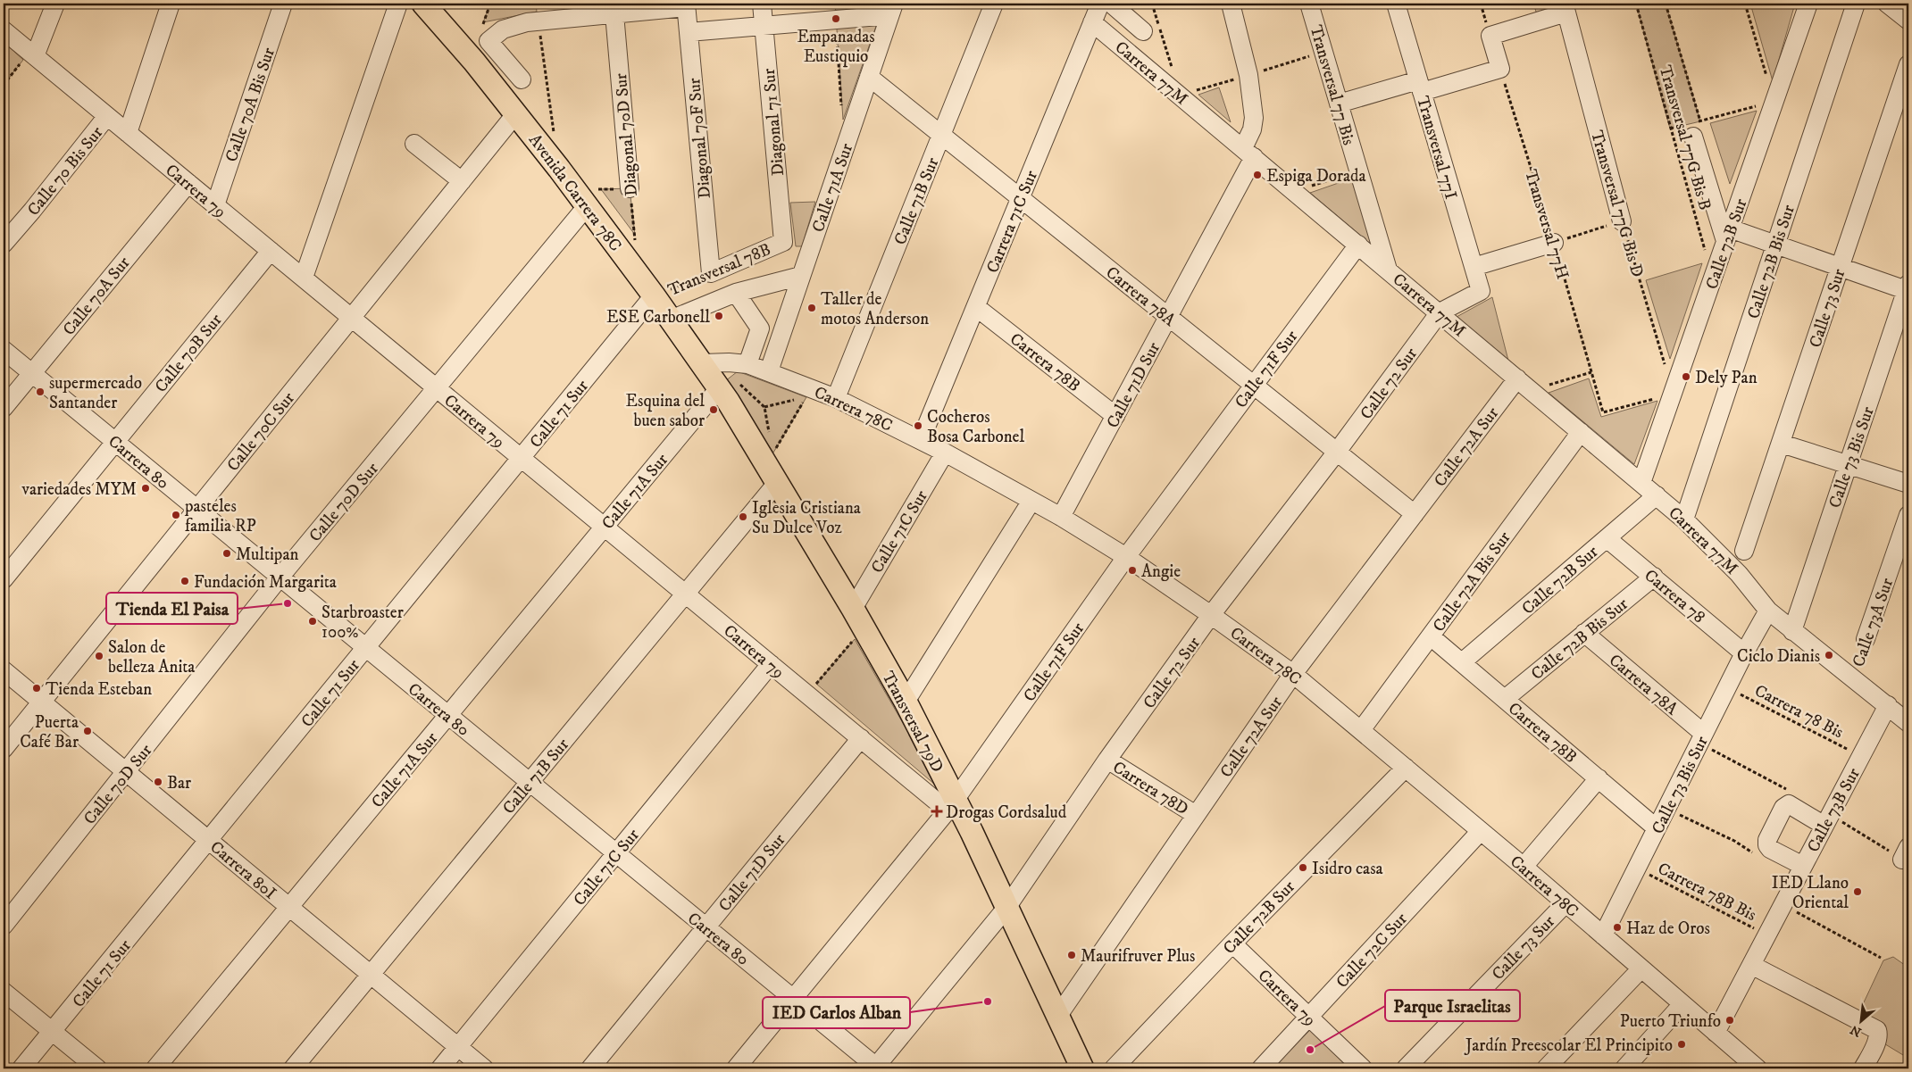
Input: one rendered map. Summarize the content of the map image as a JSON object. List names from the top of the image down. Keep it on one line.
{"streets":{"main road":["Avenida Carrera 78C","Transversal 79D"],"street":["Carrera 77M","Transversal 77 Bis","Calle 70A Bis Sur","Diagonal 71 Sur","Diagonal 70D Sur","Diagonal 70F Sur","Transversal 77I","Calle 70 Bis Sur","Calle 71A Sur","Carrera 79","Calle 71B Sur","Transversal 77G Bis D","Carrera 71C Sur","Calle 72B Sur","Calle 72B Bis Sur","Transversal 78B","Calle 70A Sur","Carrera 78A","Calle 73 Sur","Calle 70B Sur","Carrera 78B","Calle 71F Sur","Calle 72 Sur","Calle 71D Sur","Carrera 78C","Calle 71 Sur","Calle 70C Sur","Calle 72A Sur","Calle 73 Bis Sur","Carrera 80","Calle 70D Sur","Calle 71C Sur","Calle 72A Bis Sur","Carrera 78","Calle 73A Sur","Carrera 78D","Calle 73B Sur","Carrera 80I","Calle 72C Sur"],"path":["Transversal 77G Bis B","Transversal 77H","Carrera 78 Bis","Carrera 78B Bis"]},"crossings":[["Carrera 77M","Transversal 77 Bis"],["Carrera 77M","Carrera 71C Sur"],["Carrera 77M","Calle 72B Sur"],["Carrera 77M","Calle 72B Bis Sur"],["Carrera 77M","Calle 71F Sur"],["Carrera 77M","Calle 72 Sur"],["Carrera 77M","Calle 71D Sur"],["Carrera 77M","Calle 72A Sur"],["Carrera 77M","Calle 73 Bis Sur"],["Carrera 77M","Calle 72A Bis Sur"],["Calle 70A Bis Sur","Carrera 79"],["Diagonal 71 Sur","Transversal 78B"],["Transversal 77G Bis B","Calle 72B Sur"],["Diagonal 70F Sur","Transversal 78B"],["Transversal 77I","Calle 72 Sur"],["Calle 70 Bis Sur","Carrera 79"],["Calle 71A Sur","Carrera 79"],["Calle 71A Sur","Avenida Carrera 78C"],["Calle 71A Sur","Carrera 78A"],["Calle 71A Sur","Carrera 78C"],["Calle 71A Sur","Carrera 80"],["Calle 71A Sur","Transversal 79D"],["Calle 71A Sur","Carrera 80I"],["Carrera 79","Calle 71B Sur"],["Carrera 79","Calle 72B Sur"],["Carrera 79","Calle 70A Sur"],["Carrera 79","Calle 70B Sur"],["Carrera 79","Calle 71F Sur"],["Carrera 79","Calle 71D Sur"],["Carrera 79","Calle 71 Sur"],["Carrera 79","Calle 70C Sur"],["Carrera 79","Calle 70D Sur"],["Carrera 79","Calle 71C Sur"],["Carrera 79","Transversal 79D"],["Carrera 79","Calle 72C Sur"],["Avenida Carrera 78C","Transversal 78B"],["Avenida Carrera 78C","Carrera 78C"],["Avenida Carrera 78C","Calle 71 Sur"],["Avenida Carrera 78C","Calle 70C Sur"],["Avenida Carrera 78C","Calle 70D Sur"],["Avenida Carrera 78C","Transversal 79D"],["Calle 71B Sur","Carrera 78A"],["Calle 71B Sur","Carrera 78C"],["Calle 71B Sur","Carrera 80"],["Calle 71B Sur","Transversal 79D"],["Calle 71B Sur","Carrera 80I"],["Transversal 77G Bis D","Transversal 77H"],["Transversal 77G Bis D","Calle 72B Sur"],["Carrera 71C Sur","Carrera 78A"],["Carrera 71C Sur","Carrera 78B"],["Carrera 71C Sur","Carrera 78C"],["Transversal 77H","Calle 72B Sur"],["Calle 72B Sur","Carrera 78B"],["Calle 72B Sur","Carrera 78C"],["Calle 72B Sur","Carrera 78"],["Calle 72B Bis Sur","Carrera 78A"],["Calle 72B Bis Sur","Carrera 78B"],["Calle 72B Bis Sur","Carrera 78"],["Transversal 78B","Calle 71 Sur"],["Calle 70A Sur","Carrera 80"],["Carrera 78A","Calle 71F Sur"],["Carrera 78A","Calle 72 Sur"],["Carrera 78A","Calle 71D Sur"],["Carrera 78A","Calle 72A Sur"],["Carrera 78A","Calle 73 Bis Sur"],["Calle 73 Sur","Carrera 78C"],["Calle 70B Sur","Carrera 80"],["Carrera 78B","Calle 71D Sur"],["Carrera 78B","Calle 73 Bis Sur"],["Carrera 78B","Calle 72A Bis Sur"],["Calle 71F Sur","Carrera 78C"],["Calle 71F Sur","Carrera 80"],["Calle 71F Sur","Transversal 79D"],["Calle 72 Sur","Carrera 78C"],["Calle 72 Sur","Carrera 80"],["Calle 72 Sur","Transversal 79D"],["Calle 72 Sur","Carrera 78D"],["Calle 71D Sur","Carrera 78C"],["Calle 71D Sur","Carrera 80"],["Carrera 78C","Calle 72A Sur"],["Carrera 78C","Calle 73 Bis Sur"],["Carrera 78C","Calle 71C Sur"],["Carrera 78C","Calle 72A Bis Sur"],["Carrera 78C","Calle 73B Sur"],["Carrera 78C","Calle 72C Sur"],["Calle 71 Sur","Carrera 80"],["Calle 71 Sur","Carrera 80I"],["Calle 70C Sur","Carrera 80"],["Calle 70C Sur","Carrera 80I"],["Calle 72A Sur","Transversal 79D"],["Calle 72A Sur","Carrera 78D"],["Calle 73 Bis Sur","Carrera 78"],["Calle 73 Bis Sur","Carrera 78 Bis"],["Calle 73 Bis Sur","Carrera 78B Bis"],["Carrera 80","Calle 70D Sur"],["Carrera 80","Calle 71C Sur"],["Calle 70D Sur","Carrera 80I"],["Calle 71C Sur","Transversal 79D"],["Calle 71C Sur","Carrera 80I"],["Carrera 78 Bis","Calle 73B Sur"],["Calle 73B Sur","Carrera 78B Bis"]],"places":{"other":["Empanadas Eustiquio","Espiga Dorada","Taller de motos Anderson","ESE Carbonell","Dely Pan","supermercado Santander","Esquina del buen sabor","Cocheros Bosa Carbonel","variedades MYM","pasteles familia RP","Iglesia Cristiana Su Dulce Voz","Multipan","Angie","Fundación Margarita","Tienda El Paisa","Starbroaster 100%","Ciclo Dianis","Salon de belleza Anita","Tienda Esteban","Puerta Café Bar","Bar","Isidro casa","IED Llano Oriental","Haz de Oros","Maurifruver Plus","IED Carlos Alban","Puerto Triunfo","Jardín Preescolar El Principito","Parque Israelitas"],"health":["Drogas Cordsalud"]},"north":"bottom left"}
